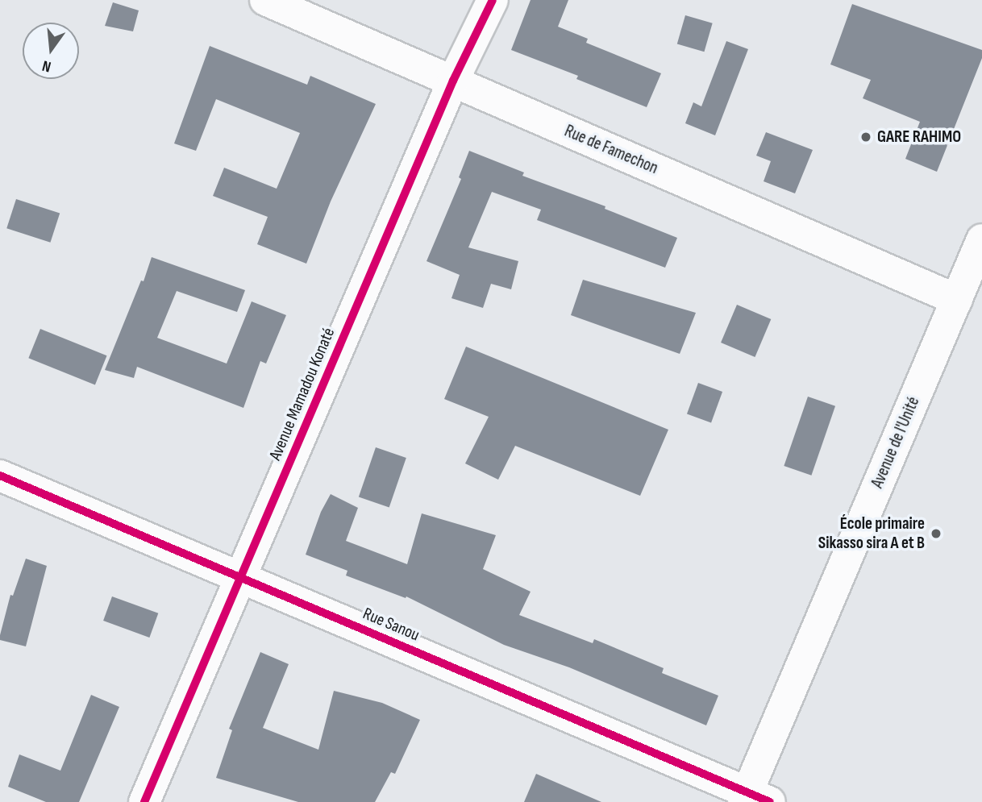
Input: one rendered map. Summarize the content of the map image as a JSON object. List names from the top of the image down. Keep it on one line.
{"streets":{"street":["Rue de Famechon","Avenue Mamadou Konaté","Avenue de l'Unité","Rue Sanou"]},"crossings":[["Rue de Famechon","Avenue Mamadou Konaté"],["Rue de Famechon","Avenue de l'Unité"],["Avenue Mamadou Konaté","Rue Sanou"],["Avenue de l'Unité","Rue Sanou"]],"places":["GARE RAHIMO","École primaire Sikasso sira A et B"],"north":"bottom"}
